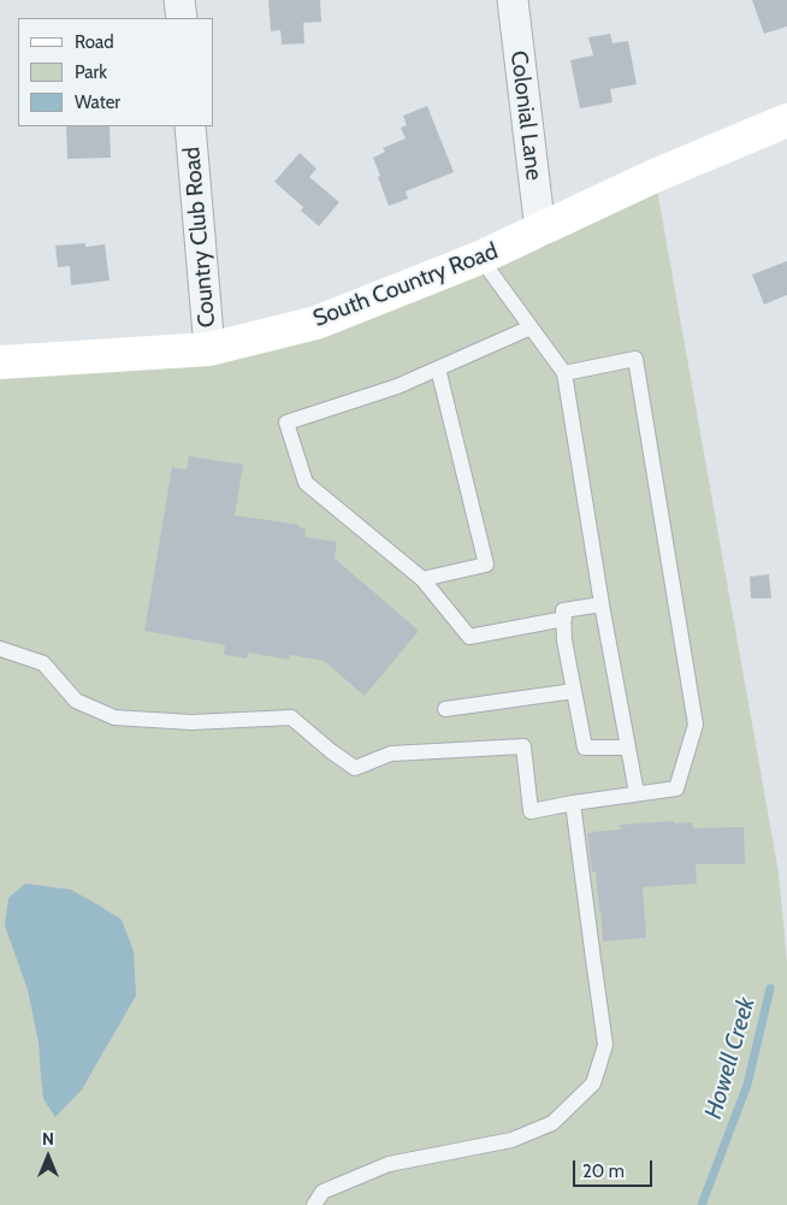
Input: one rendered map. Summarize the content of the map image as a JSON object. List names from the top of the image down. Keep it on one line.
{"streets":{"main road":["South Country Road"],"street":["Colonial Lane","Country Club Road"]},"crossings":[["Colonial Lane","South Country Road"],["Country Club Road","South Country Road"]],"water":["Howell Creek"],"legend":["Road","Park","Water"],"scale_bar":"20 m","north":"top"}
